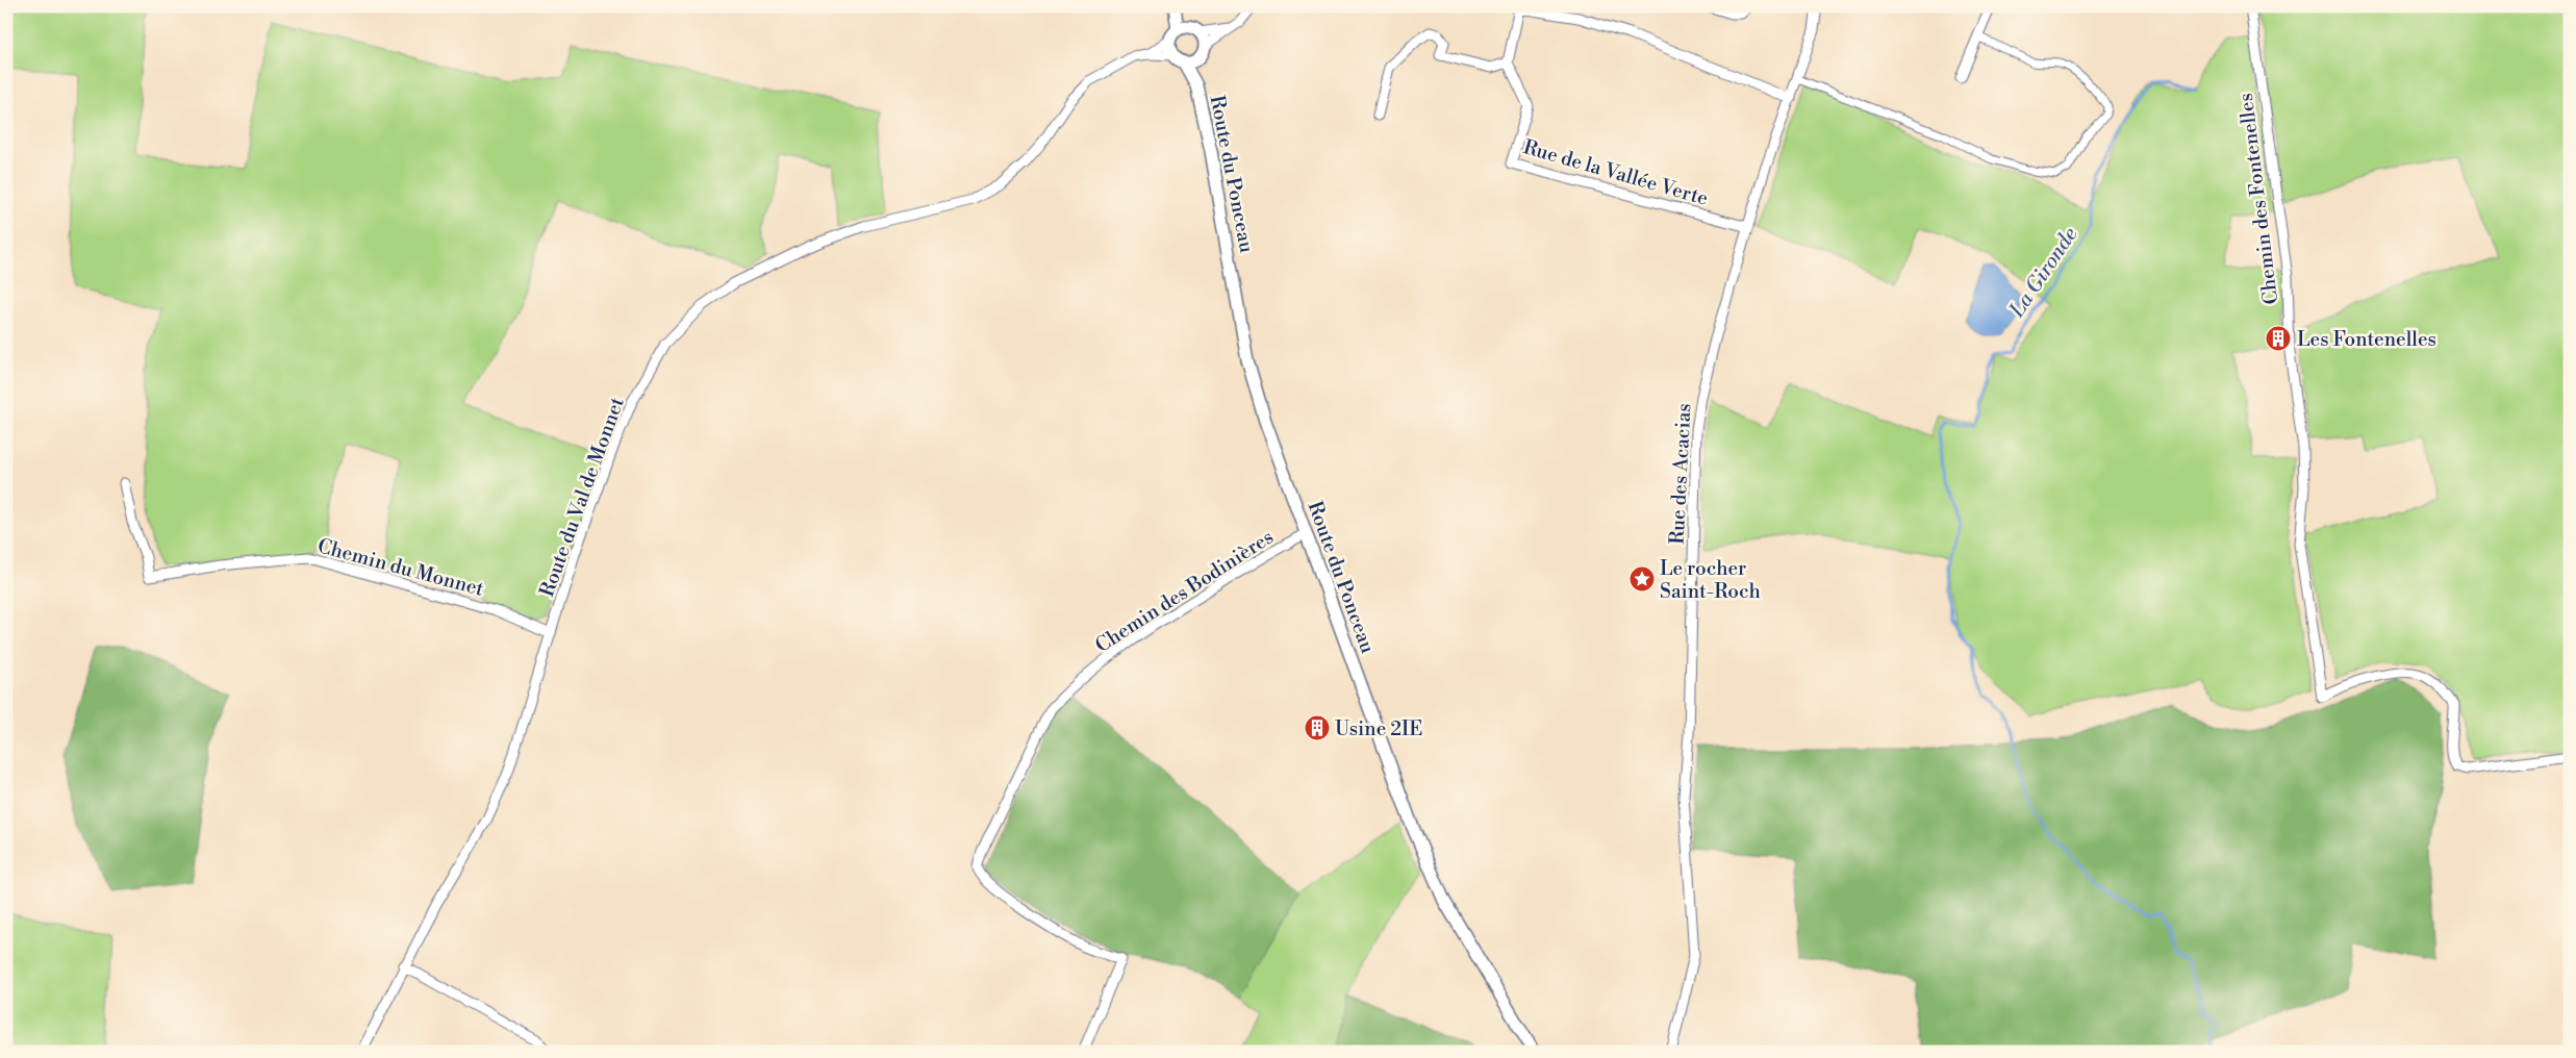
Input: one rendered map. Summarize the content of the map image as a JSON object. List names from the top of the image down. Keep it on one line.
{"streets":{"street":["Rue de la Vallée Verte","Route du Ponceau","Chemin des Fontenelles","Rue des Acacias","Route du Val de Monnet","Chemin du Monnet","Chemin des Bodinières"]},"crossings":[["Rue de la Vallée Verte","Rue des Acacias"],["Route du Ponceau","Route du Val de Monnet"],["Route du Ponceau","Chemin des Bodinières"],["Route du Val de Monnet","Chemin du Monnet"]],"water":["La Gironde"],"places":{"building":["Les Fontenelles","Usine 2IE"],"place":["Le rocher Saint-Roch"]}}
